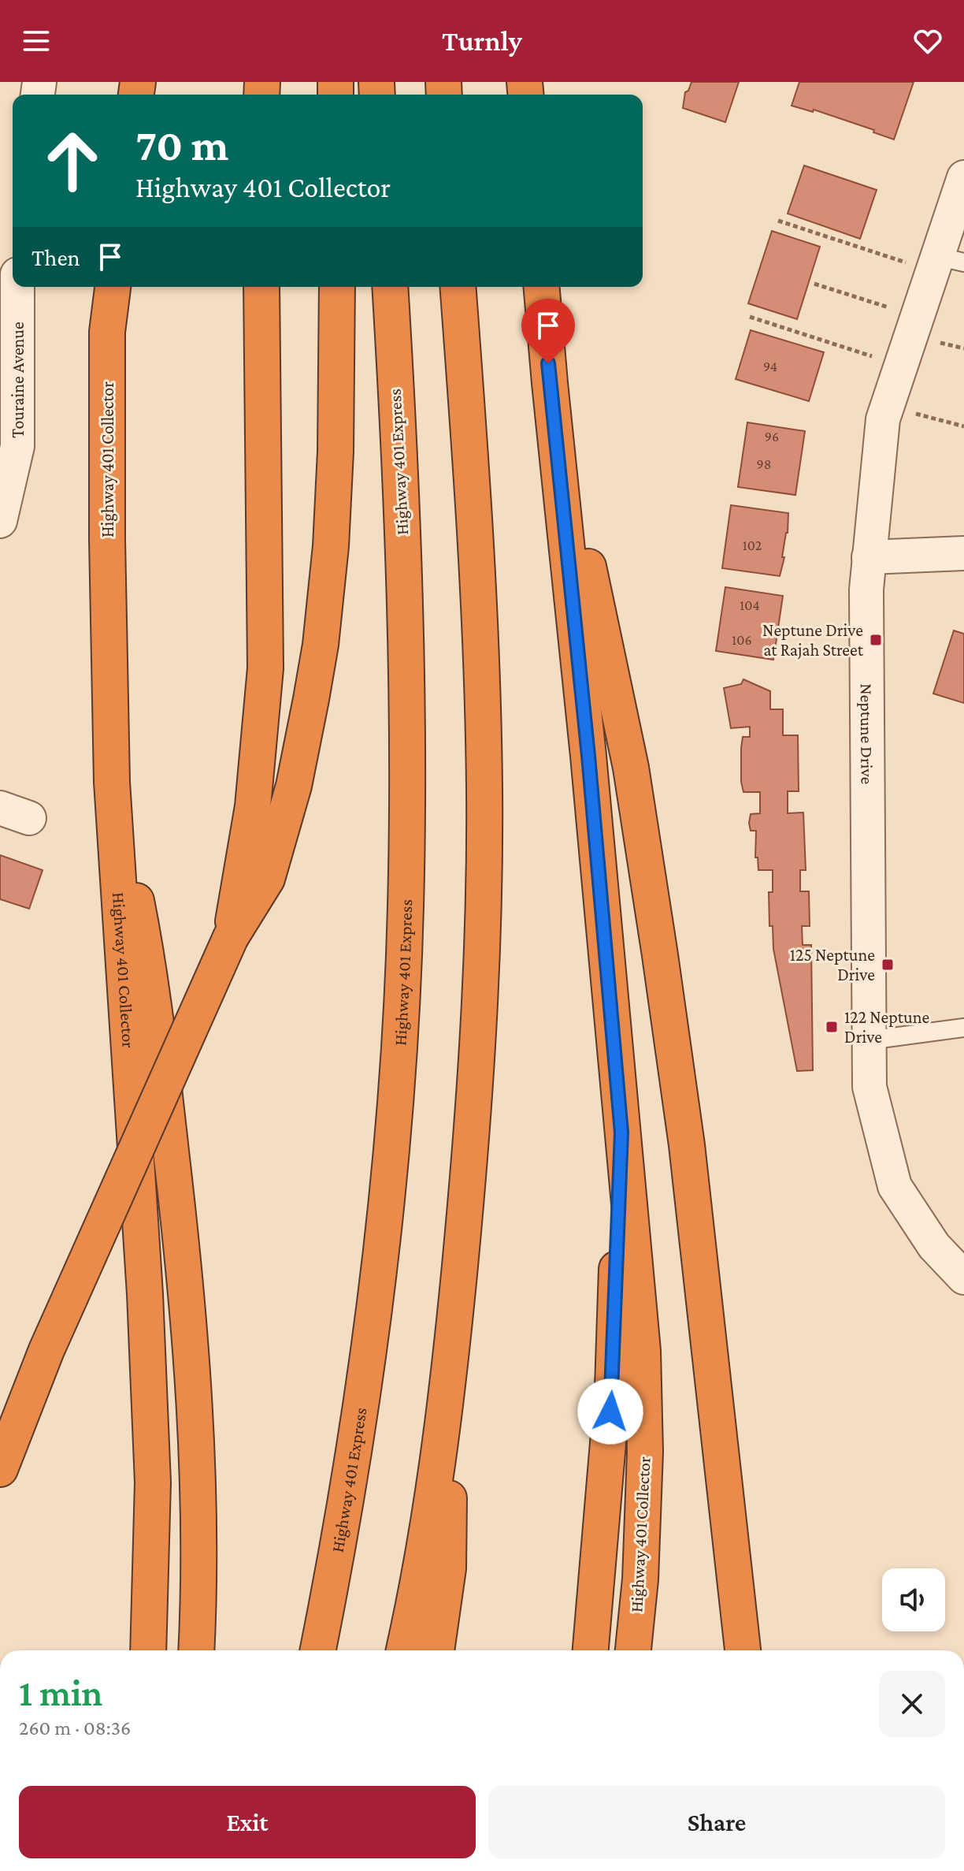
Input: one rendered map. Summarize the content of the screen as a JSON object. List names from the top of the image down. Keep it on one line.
{"streets":{"highway":["Highway 401 Collector","Highway 401 Express"],"street":["Touraine Avenue","Neptune Drive"]},"places":{"transit":["Neptune Drive at Rajah Street","125 Neptune Drive","122 Neptune Drive"]},"house_numbers":["94","96","98","102","104","106"],"page":{"header":"Turnly","turn":["70 m","Highway 401 Collector"],"then":"Then","heading":["1 min","260 m · 08:36"],"buttons":["Exit","Share"]}}
